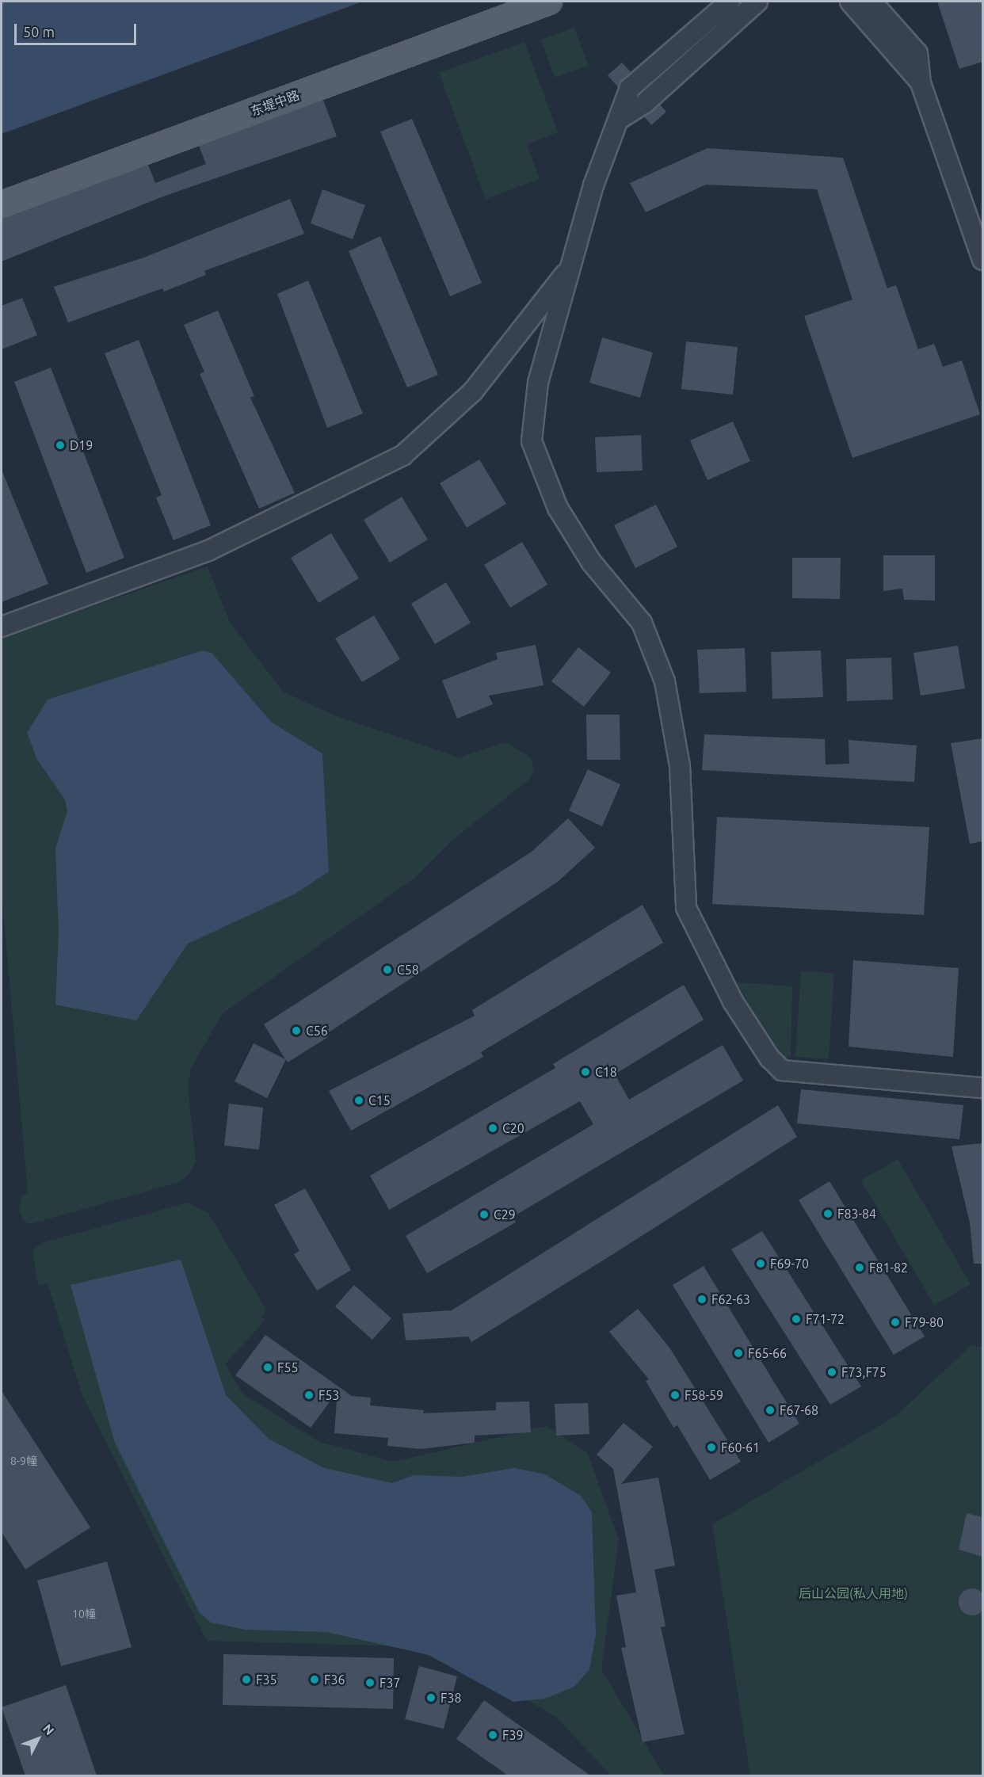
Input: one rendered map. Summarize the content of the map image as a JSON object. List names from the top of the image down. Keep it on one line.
{"streets":{"main road":["东堤中路"]},"parks":["后山公园(私人用地)"],"places":["D19","C58","C56","C18","C15","C20","F83-84","C29","F69-70","F81-82","F62-63","F71-72","F79-80","F65-66","F55","F73,F75","F53","F58-59","F67-68","F60-61","F35","F36","F37","F38","F39"],"house_numbers":["8-9幢","10幢"],"scale_bar":"50 m","north":"top right"}
